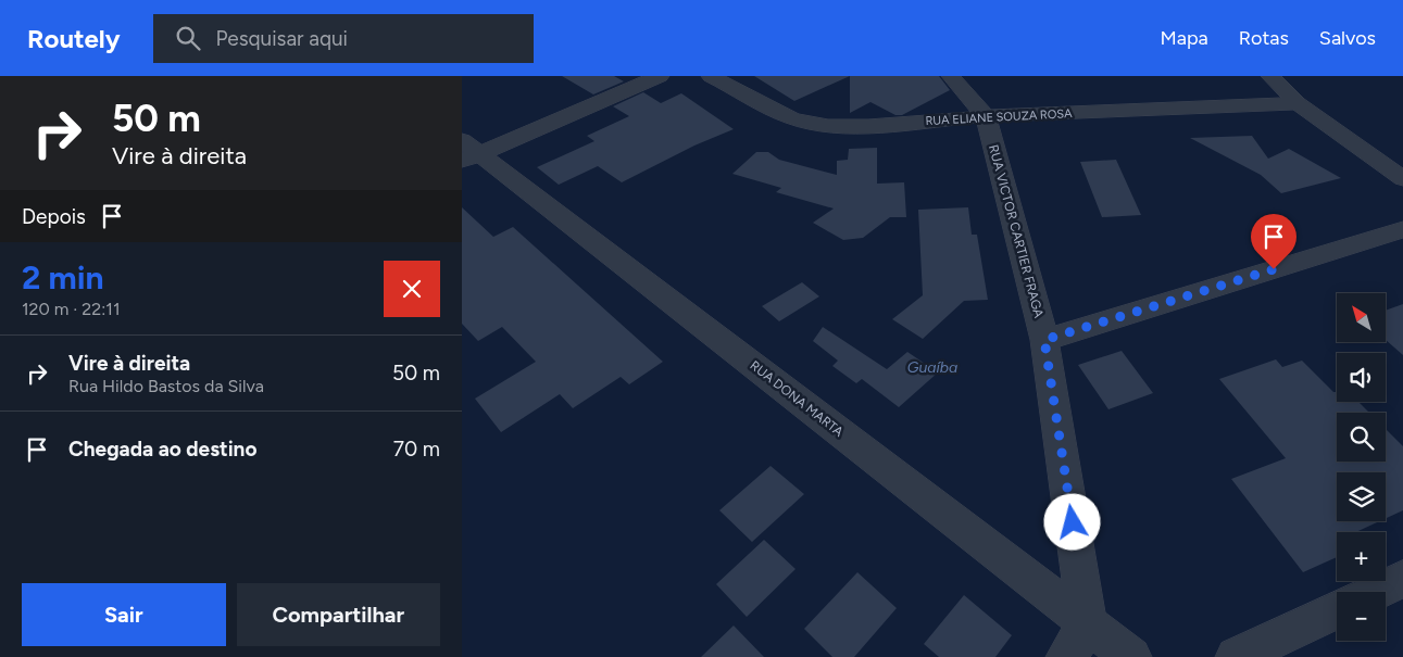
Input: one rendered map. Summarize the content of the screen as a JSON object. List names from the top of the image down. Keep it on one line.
{"streets":{"street":["RUA ELIANE SOUZA ROSA","RUA VICTOR CARTIER FRAGA","RUA DONA MARTA"]},"crossings":[["RUA ELIANE SOUZA ROSA","RUA VICTOR CARTIER FRAGA"],["RUA VICTOR CARTIER FRAGA","RUA DONA MARTA"]],"water":["Guaíba"],"north":"top left","page":{"header":"Routely","search":"Pesquisar aqui","nav":["Mapa","Rotas","Salvos"],"turn":["50 m","Vire à direita"],"then":"Depois","heading":["2 min","120 m · 22:11"],"map_buttons":["+","−"],"list":[{"name":"Vire à direita","note":"Rua Hildo Bastos da Silva","value":"50 m"},{"name":"Chegada ao destino","value":"70 m"}],"buttons":["Sair","Compartilhar"]}}
